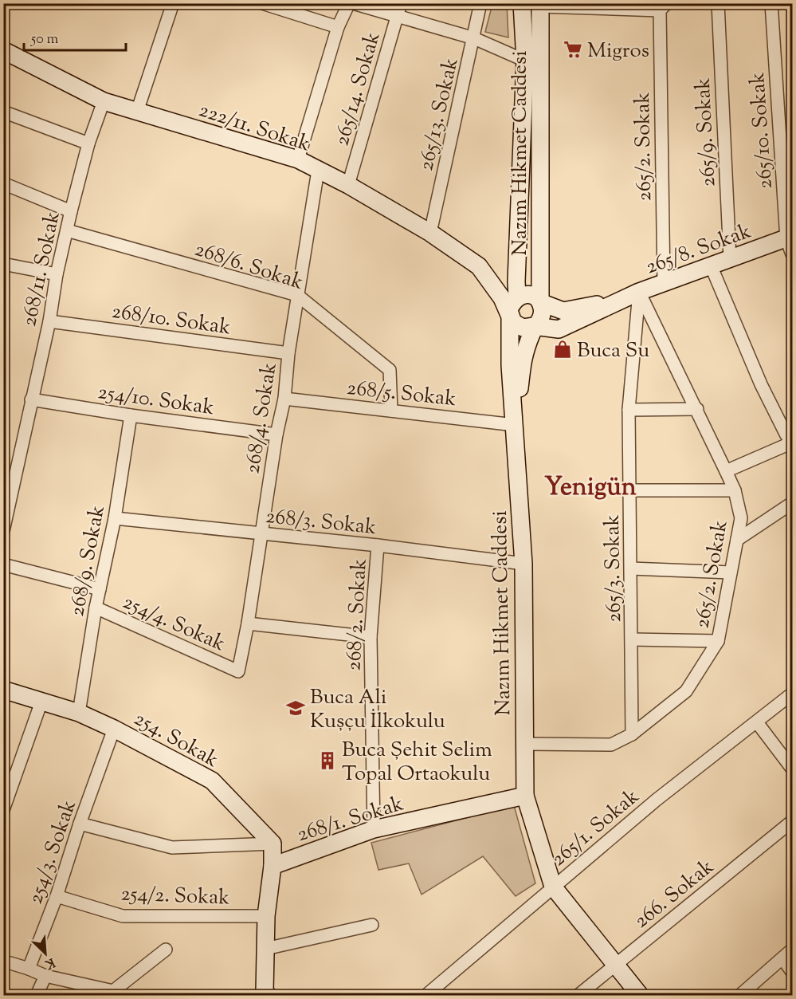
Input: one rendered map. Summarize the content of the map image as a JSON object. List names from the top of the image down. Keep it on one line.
{"streets":{"street":["265/14. Sokak","265/13. Sokak","222/11. Sokak","265/10. Sokak","265/9. Sokak","265/2. Sokak","Nazım Hikmet Caddesi","265/8. Sokak","268/6. Sokak","268/11. Sokak","268/10. Sokak","268/5. Sokak","254/10. Sokak","268/4. Sokak","268/3. Sokak","268/9. Sokak","265/3. Sokak","268/2. Sokak","254/4. Sokak","254. Sokak","268/1. Sokak","265/1. Sokak","254/3. Sokak","266. Sokak","254/2. Sokak"]},"crossings":[["265/14. Sokak","222/11. Sokak"],["265/13. Sokak","222/11. Sokak"],["222/11. Sokak","Nazım Hikmet Caddesi"],["222/11. Sokak","265/8. Sokak"],["222/11. Sokak","268/11. Sokak"],["222/11. Sokak","268/4. Sokak"],["265/10. Sokak","265/8. Sokak"],["265/9. Sokak","265/8. Sokak"],["265/2. Sokak","Nazım Hikmet Caddesi"],["265/2. Sokak","265/8. Sokak"],["265/2. Sokak","265/3. Sokak"],["Nazım Hikmet Caddesi","265/8. Sokak"],["Nazım Hikmet Caddesi","268/5. Sokak"],["Nazım Hikmet Caddesi","268/3. Sokak"],["Nazım Hikmet Caddesi","268/1. Sokak"],["Nazım Hikmet Caddesi","265/1. Sokak"],["Nazım Hikmet Caddesi","266. Sokak"],["265/8. Sokak","265/3. Sokak"],["268/6. Sokak","268/11. Sokak"],["268/6. Sokak","268/5. Sokak"],["268/6. Sokak","268/4. Sokak"],["268/11. Sokak","268/10. Sokak"],["268/11. Sokak","254/10. Sokak"],["268/10. Sokak","268/4. Sokak"],["268/5. Sokak","268/4. Sokak"],["254/10. Sokak","268/4. Sokak"],["254/10. Sokak","268/9. Sokak"],["268/4. Sokak","268/3. Sokak"],["268/4. Sokak","254/4. Sokak"],["268/3. Sokak","268/9. Sokak"],["268/3. Sokak","268/2. Sokak"],["268/9. Sokak","254/4. Sokak"],["268/9. Sokak","254. Sokak"],["268/2. Sokak","268/1. Sokak"],["254. Sokak","254/3. Sokak"],["254/3. Sokak","254/2. Sokak"]],"districts":["Yenigün"],"places":{"supermarket":["Migros"],"shop":["Buca Su"],"school or university":["Buca Ali Kuşçu İlkokulu"],"building":["Buca Şehit Selim Topal Ortaokulu"]},"scale_bar":"50 m","north":"bottom right"}
